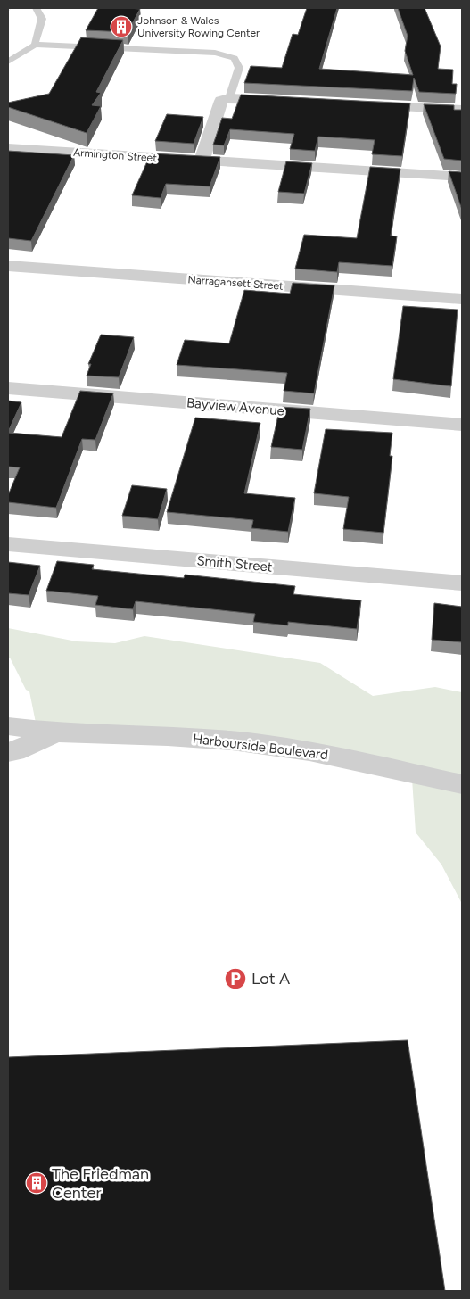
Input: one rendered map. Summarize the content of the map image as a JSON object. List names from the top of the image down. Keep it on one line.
{"streets":{"street":["Armington Street","Narragansett Street","Bayview Avenue","Smith Street","Harbourside Boulevard"]},"places":{"building":["Johnson & Wales University Rowing Center","The Friedman Center"],"parking":["Lot A"]}}
